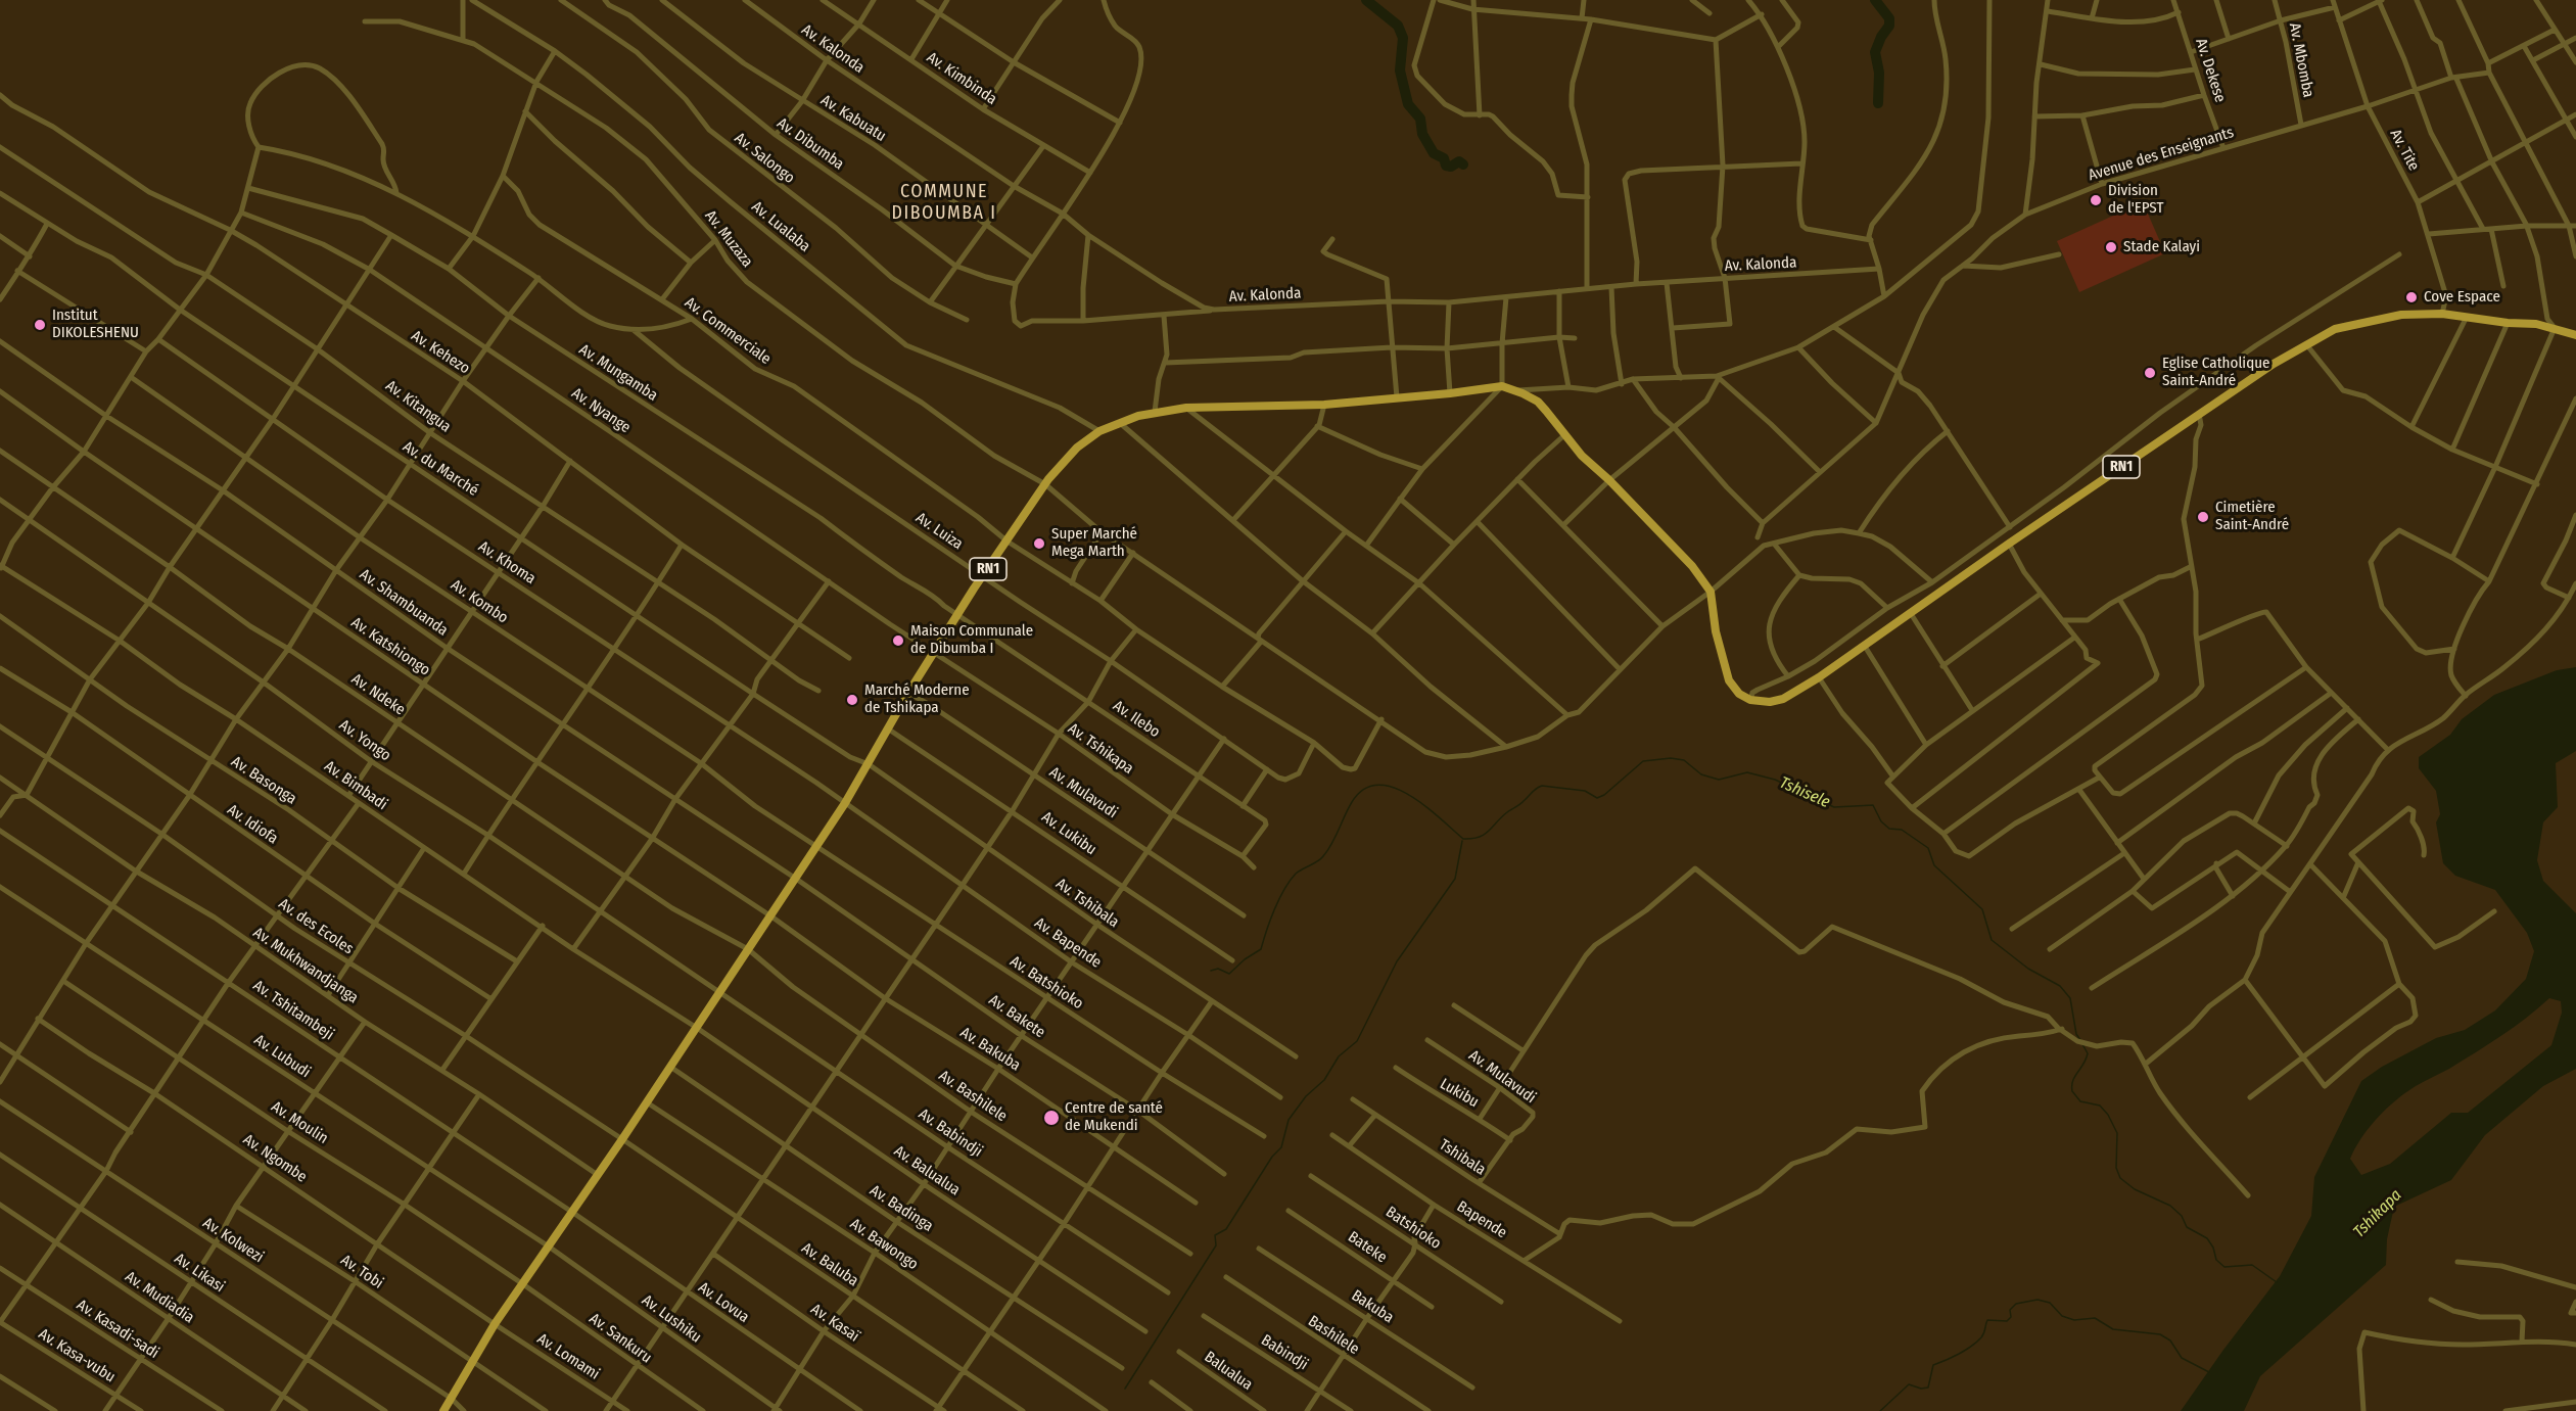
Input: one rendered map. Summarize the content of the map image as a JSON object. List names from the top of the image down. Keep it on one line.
{"streets":{"highway":["RN1"],"street":["Av. Kalonda","Av. Mbomba","Av. Dekese","Av. Kimbinda","Av. Kabuatu","Av. Dibumba","Av. Tite","Avenue des Enseignants","Av. Salongo","Av. Lualaba","Av. Muzaza","Av. Commerciale","Av. Kehezo","Av. Mungamba","Av. Kitangua","Av. Nyange","Av. du Marché","Av. Luiza","Av. Khoma","Av. Kombo","Av. Shambuanda","Av. Katshiongo","Av. Ndeke","Av. Ilebo","Av. Yongo","Av. Tshikapa","Av. Basonga","Av. Bimbadi","Av. Mulavudi","Av. Idiofa","Av. Lukibu","Av. Tshibala","Av. des Ecoles","Av. Bapende","Av. Mukhwandjanga","Av. Batshioko","Av. Tshitambeji","Av. Bakete","Av. Bakuba","Av. Lubudi","Lukibu","Av. Bashilele","Av. Moulin","Av. Babindji","Tshibala","Av. Ngombe","Av. Balualua","Av. Badinga","Bapende","Batshioko","Av. Kolwezi","Av. Bawongo","Bateke","Av. Baluba","Av. Tobi","Av. Likasi","Av. Mudiadia","Av. Lovua","Bakuba","Av. Lushiku","Av. Kasaï","Av. Kasadi-sadi","Bashilele","Av. Sankuru","Babindji","Av. Kasa-vubu","Av. Lomami","Balualua"]},"crossings":[["Av. Mbomba","Avenue des Enseignants"],["Av. Dekese","Avenue des Enseignants"],["Av. Tite","Avenue des Enseignants"],["Av. Tite","RN1"],["Av. Lualaba","RN1"],["Av. Muzaza","Av. Commerciale"],["Av. Muzaza","RN1"],["Av. Commerciale","RN1"],["Av. Commerciale","Av. Luiza"],["Av. Mungamba","RN1"],["Av. Mungamba","Av. Ilebo"],["Av. Nyange","RN1"],["Av. Nyange","Av. Tshikapa"],["RN1","Av. du Marché"],["RN1","Av. Luiza"],["RN1","Av. Khoma"],["RN1","Av. Kombo"],["RN1","Av. Shambuanda"],["RN1","Av. Katshiongo"],["RN1","Av. Ndeke"],["RN1","Av. Ilebo"],["RN1","Av. Yongo"],["RN1","Av. Tshikapa"],["RN1","Av. Bimbadi"],["RN1","Av. Mulavudi"],["RN1","Av. Lukibu"],["RN1","Av. Tshibala"],["RN1","Av. des Ecoles"],["RN1","Av. Bapende"],["RN1","Av. Mukhwandjanga"],["RN1","Av. Batshioko"],["RN1","Av. Tshitambeji"],["RN1","Av. Bakete"],["RN1","Av. Bakuba"],["RN1","Av. Lubudi"],["RN1","Av. Bashilele"],["RN1","Av. Moulin"],["RN1","Av. Babindji"],["RN1","Av. Ngombe"],["RN1","Av. Balualua"],["RN1","Av. Badinga"],["RN1","Av. Kolwezi"],["RN1","Av. Bawongo"],["RN1","Av. Baluba"],["RN1","Av. Tobi"],["RN1","Av. Lovua"],["RN1","Av. Lushiku"],["RN1","Av. Sankuru"],["RN1","Av. Lomami"],["Av. du Marché","Av. Tshibala"],["Av. Khoma","Av. Bapende"],["Av. Kombo","Av. Batshioko"],["Av. Shambuanda","Av. Bakete"],["Av. Katshiongo","Av. Bakuba"],["Av. Ndeke","Av. Bashilele"],["Av. Ilebo","Av. Tshikapa"],["Av. Yongo","Av. Babindji"],["Av. Bimbadi","Av. Balualua"],["Av. Mulavudi","Lukibu"],["Av. des Ecoles","Av. Baluba"],["Av. Tshitambeji","Av. Lovua"],["Av. Lubudi","Av. Lushiku"],["Av. Moulin","Av. Sankuru"],["Av. Ngombe","Av. Lomami"]],"districts":["COMMUNE DIBOUMBA I"],"water":["Tshisele","Tshikapa"],"places":["Division de l'EPST","Stade Kalayi","Cove Espace","Institut DIKOLESHENU","Eglise Catholique Saint-André","Cimetière Saint-André","Super Marché Mega Marth","Maison Communale de Dibumba I","Marché Moderne de Tshikapa","Centre de santé de Mukendi"]}
